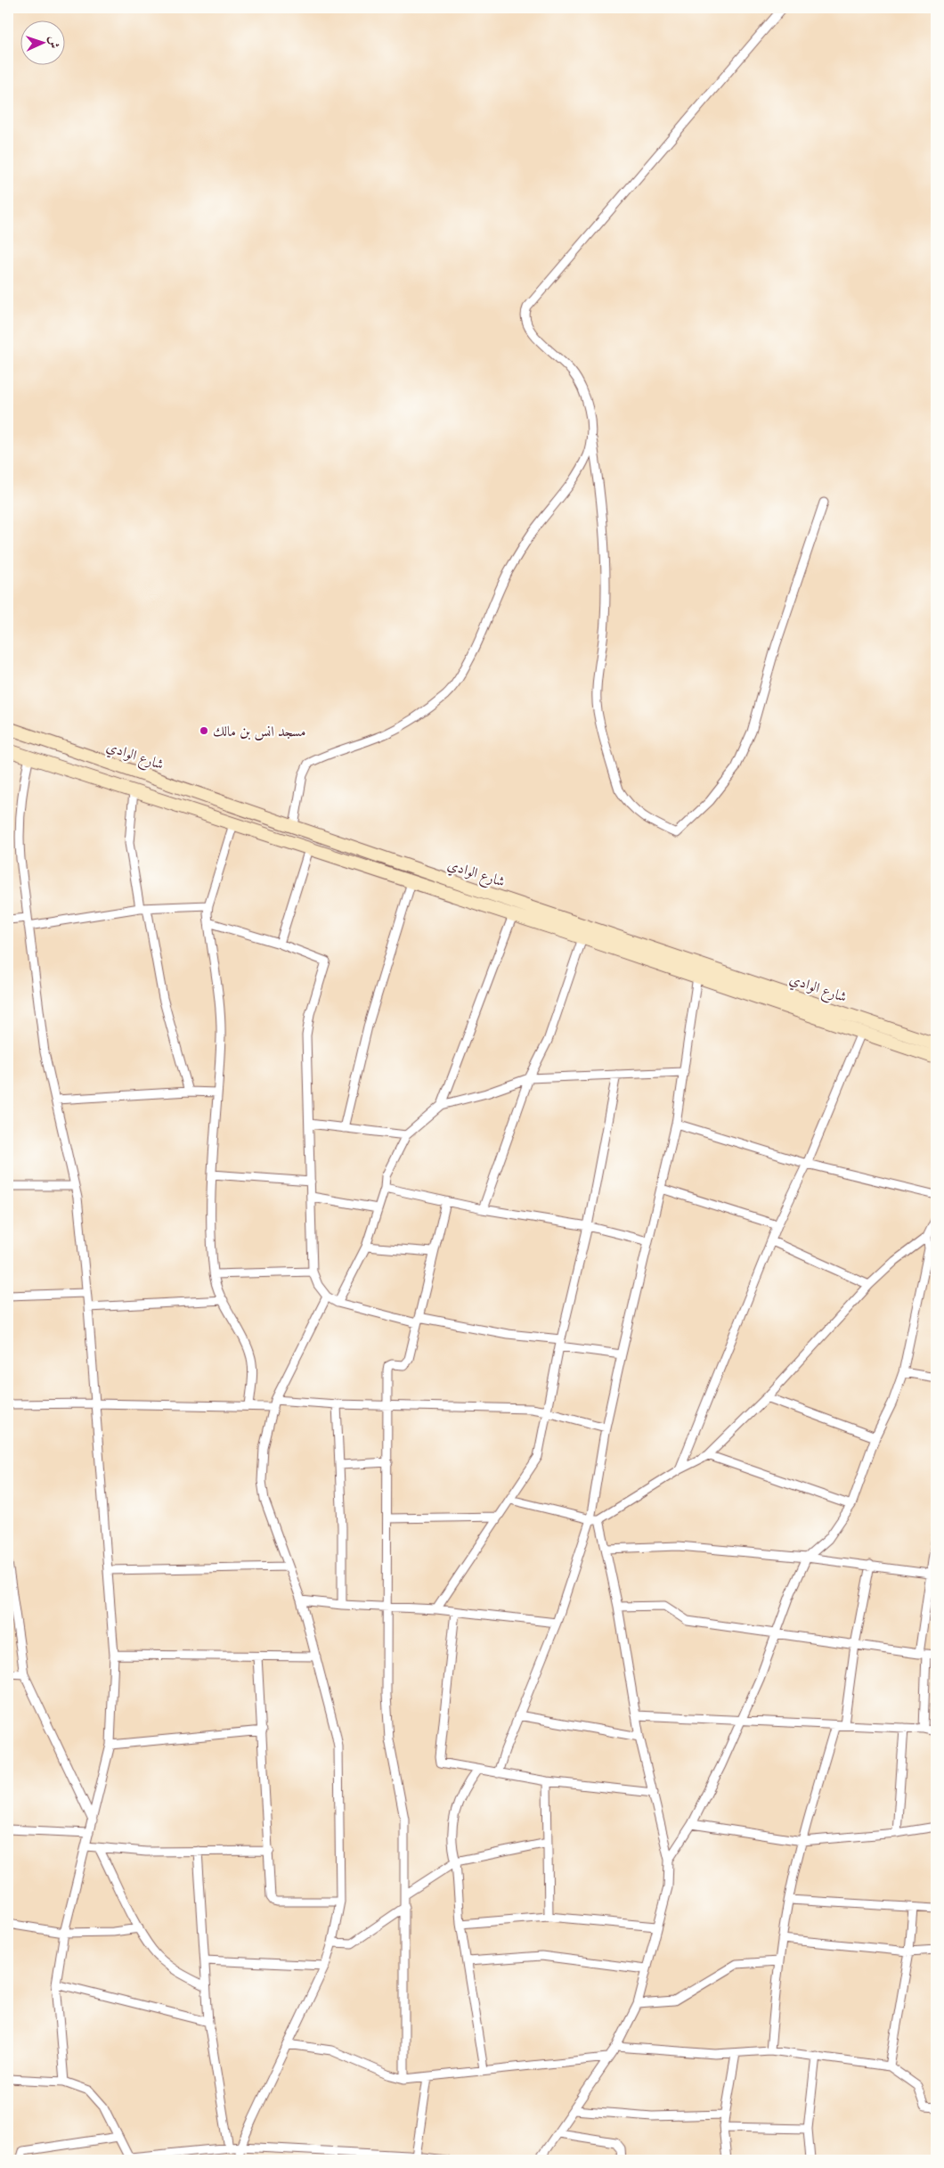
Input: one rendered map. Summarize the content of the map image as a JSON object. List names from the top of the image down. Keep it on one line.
{"streets":{"main road":["شارع الوادي"]},"places":["مسجد انس بن مالك"],"north":"right"}
